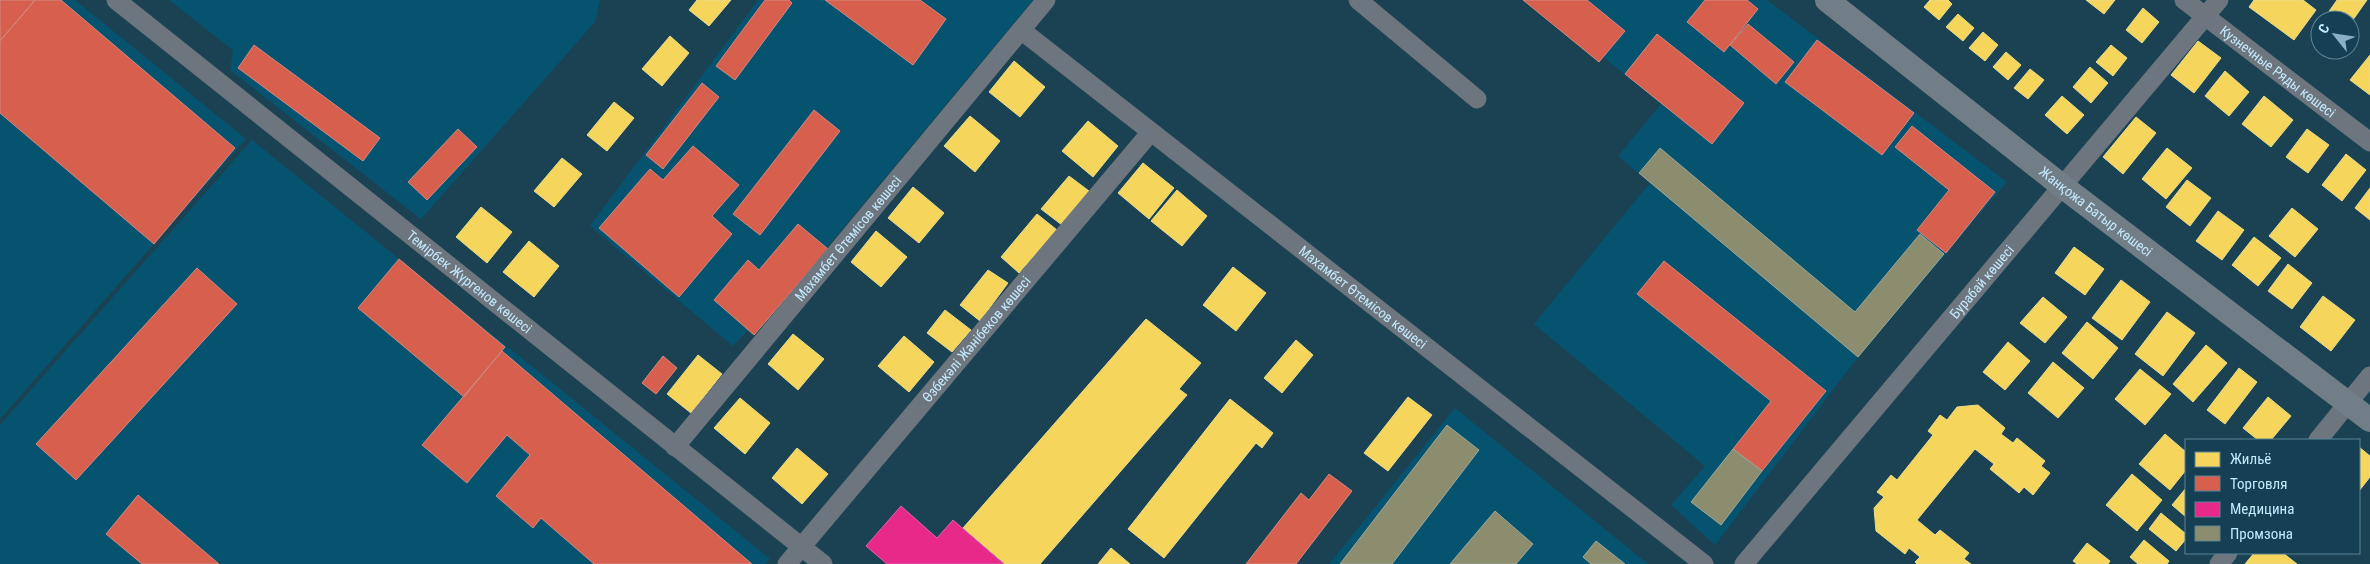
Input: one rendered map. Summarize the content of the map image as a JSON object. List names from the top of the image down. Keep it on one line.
{"streets":{"main road":["Жанқожа Батыр көшесі"],"street":["Кузнечные Ряды көшесі","Махамбет Өтемісов көшесі","Темірбек Жүргенов көшесі","Бурабай көшесі","Өзбекәлі Жәнібеков көшесі"]},"crossings":[["Кузнечные Ряды көшесі","Бурабай көшесі"],["Жанқожа Батыр көшесі","Бурабай көшесі"],["Махамбет Өтемісов көшесі","Темірбек Жүргенов көшесі"],["Махамбет Өтемісов көшесі","Өзбекәлі Жәнібеков көшесі"],["Темірбек Жүргенов көшесі","Өзбекәлі Жәнібеков көшесі"]],"legend":["Жильё","Торговля","Медицина","Промзона"],"north":"top left"}
